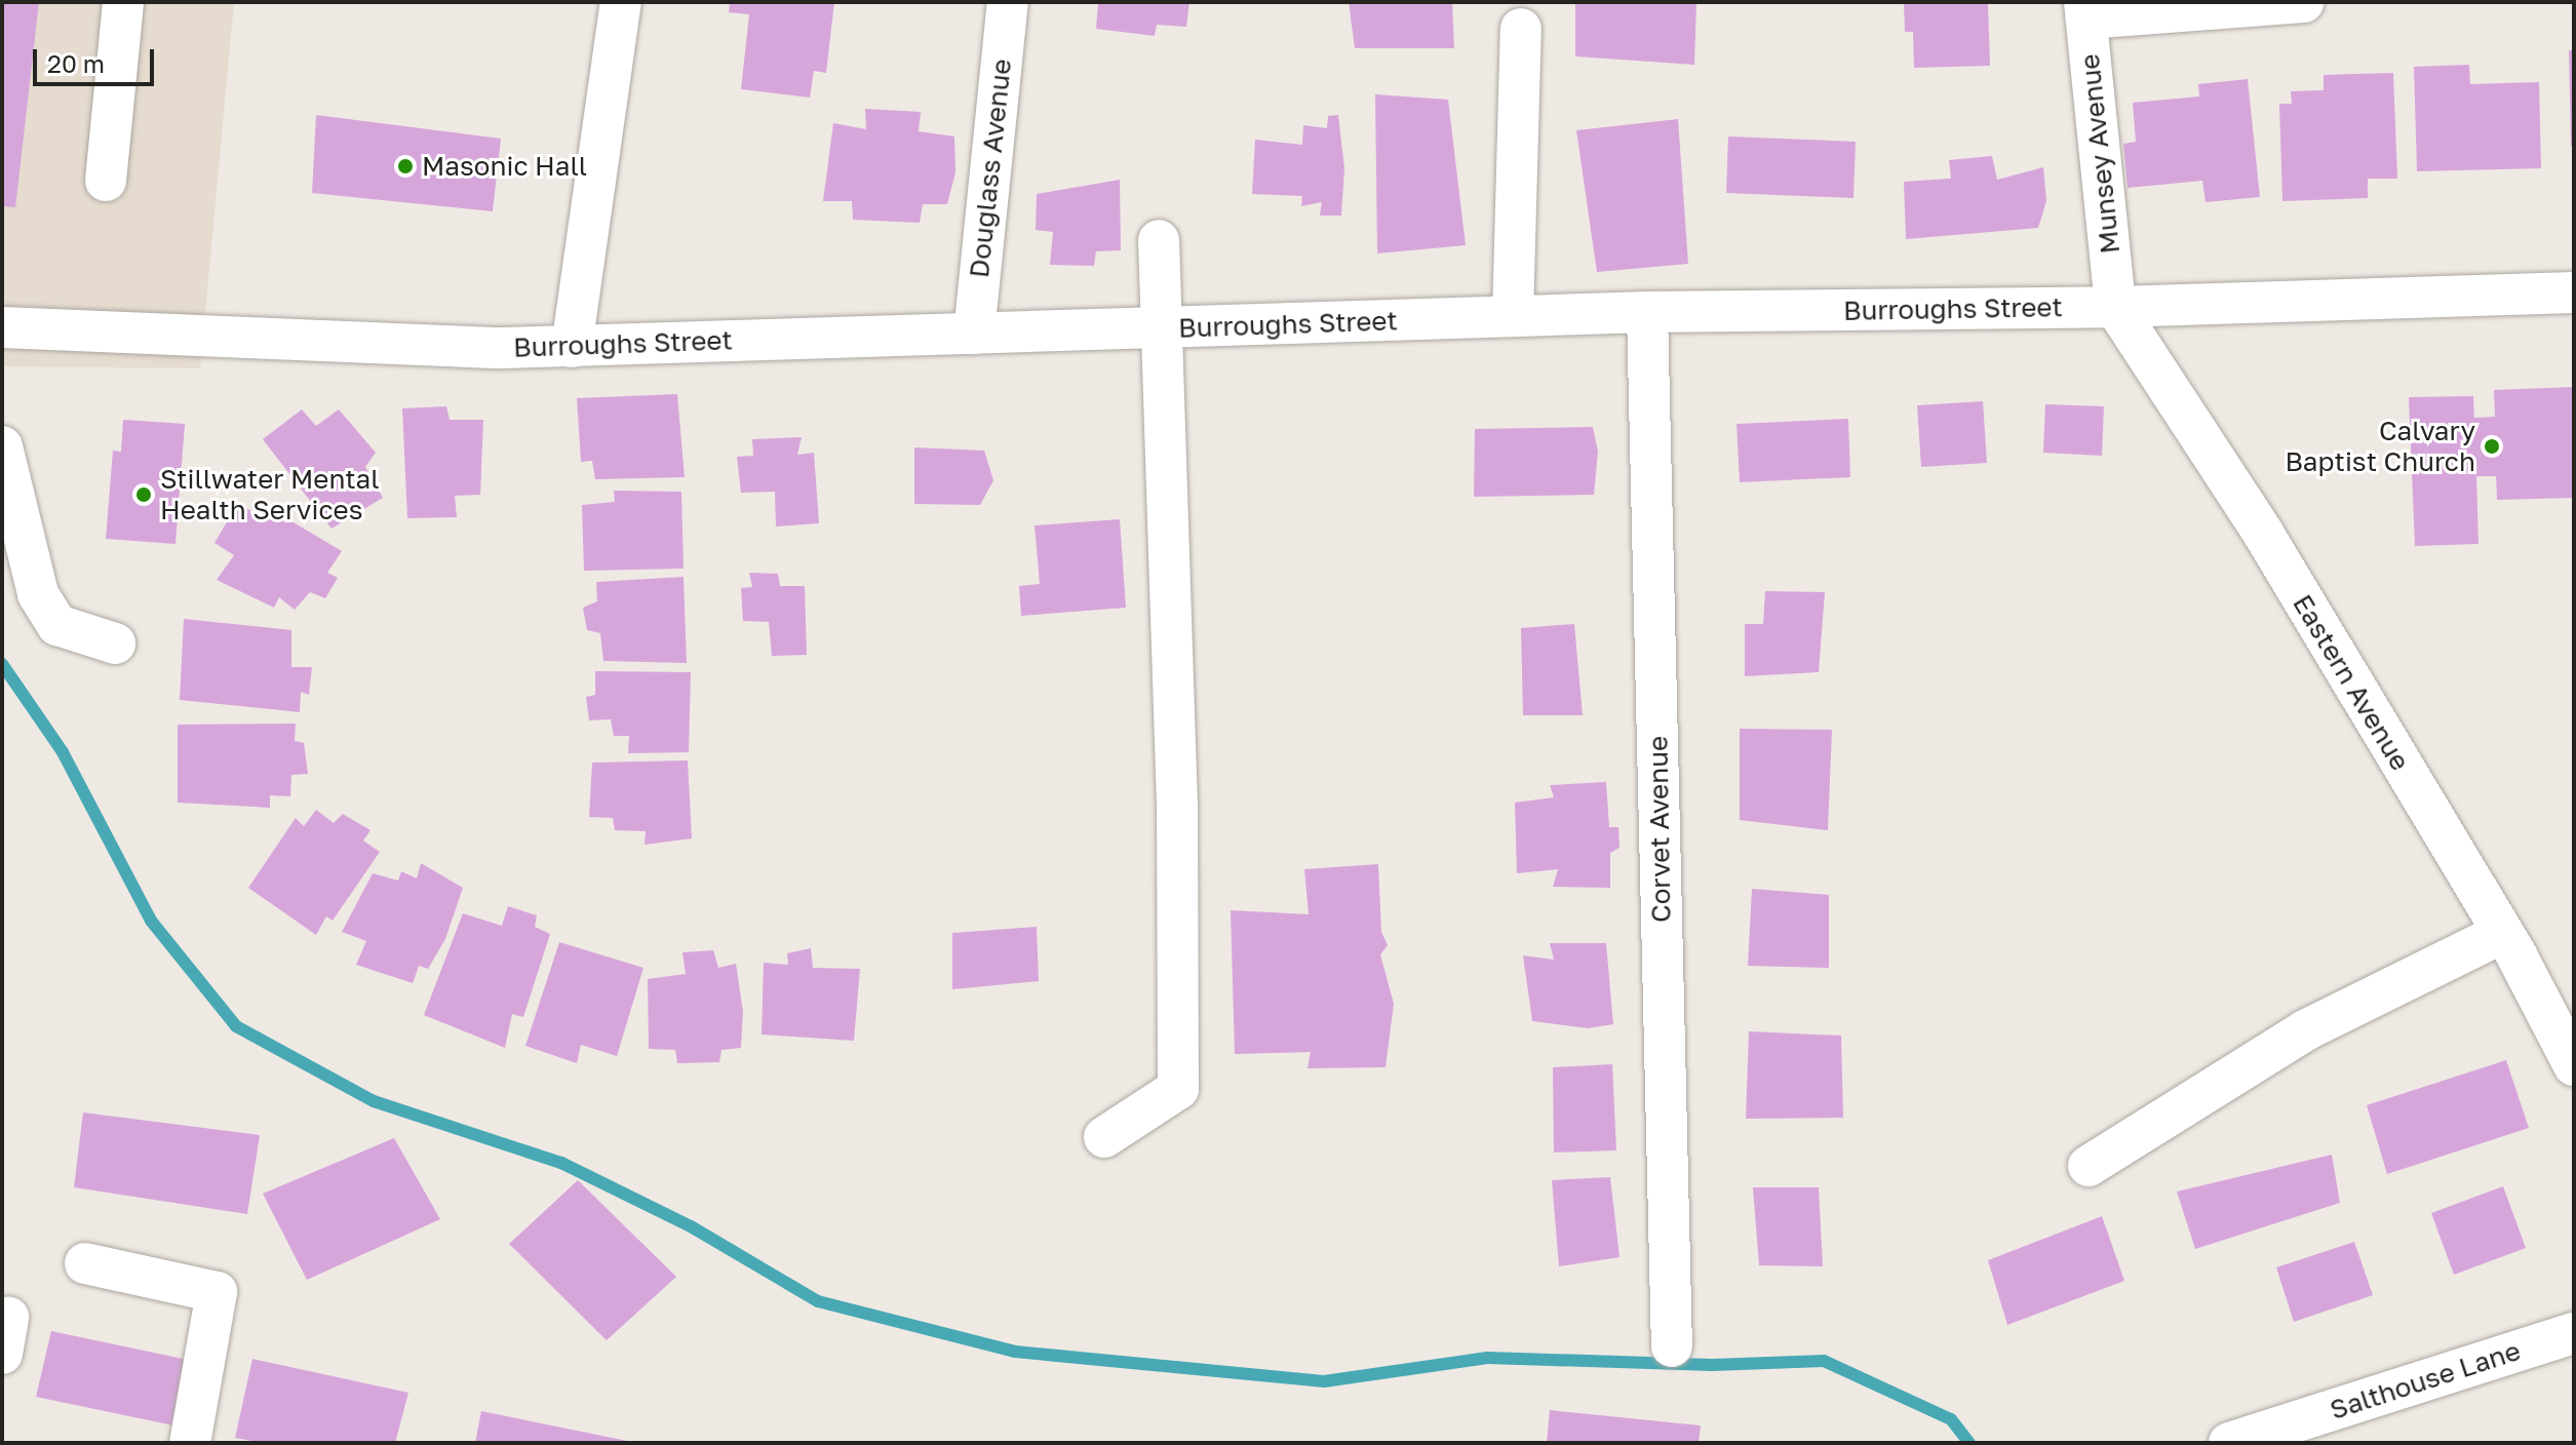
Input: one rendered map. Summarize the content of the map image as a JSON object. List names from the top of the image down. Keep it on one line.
{"streets":{"street":["Munsey Avenue","Douglass Avenue","Burroughs Street","Eastern Avenue","Corvet Avenue","Salthouse Lane"]},"crossings":[["Munsey Avenue","Burroughs Street"],["Munsey Avenue","Eastern Avenue"],["Douglass Avenue","Burroughs Street"],["Burroughs Street","Eastern Avenue"],["Burroughs Street","Corvet Avenue"]],"places":["Masonic Hall","Calvary Baptist Church","Stillwater Mental Health Services"],"scale_bar":"20 m"}
